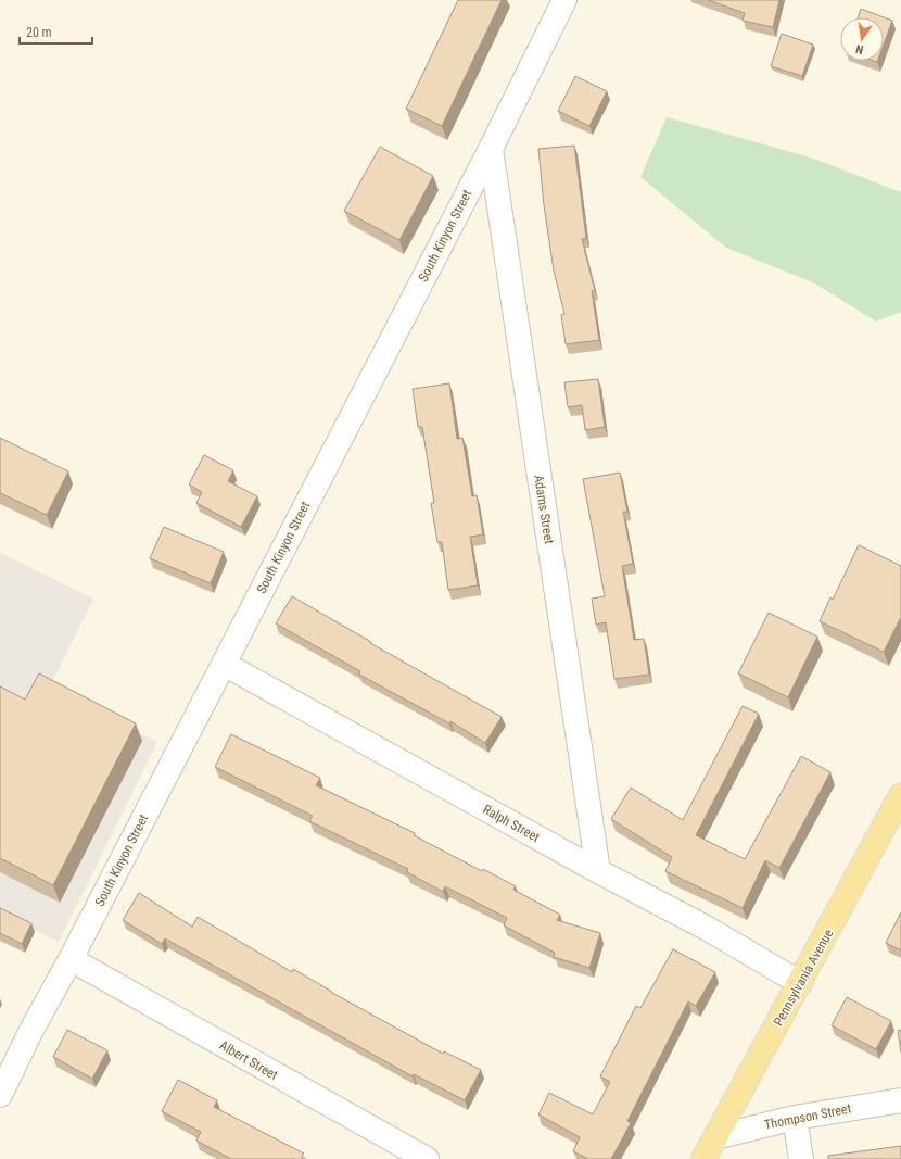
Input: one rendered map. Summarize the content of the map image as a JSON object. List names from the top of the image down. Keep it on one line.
{"streets":{"main road":["Pennsylvania Avenue"],"street":["South Kinyon Street","Adams Street","Ralph Street","Albert Street","Thompson Street"]},"crossings":[["South Kinyon Street","Adams Street"],["South Kinyon Street","Ralph Street"],["South Kinyon Street","Albert Street"],["Adams Street","Ralph Street"],["Ralph Street","Pennsylvania Avenue"],["Pennsylvania Avenue","Thompson Street"]],"scale_bar":"20 m","north":"bottom"}
